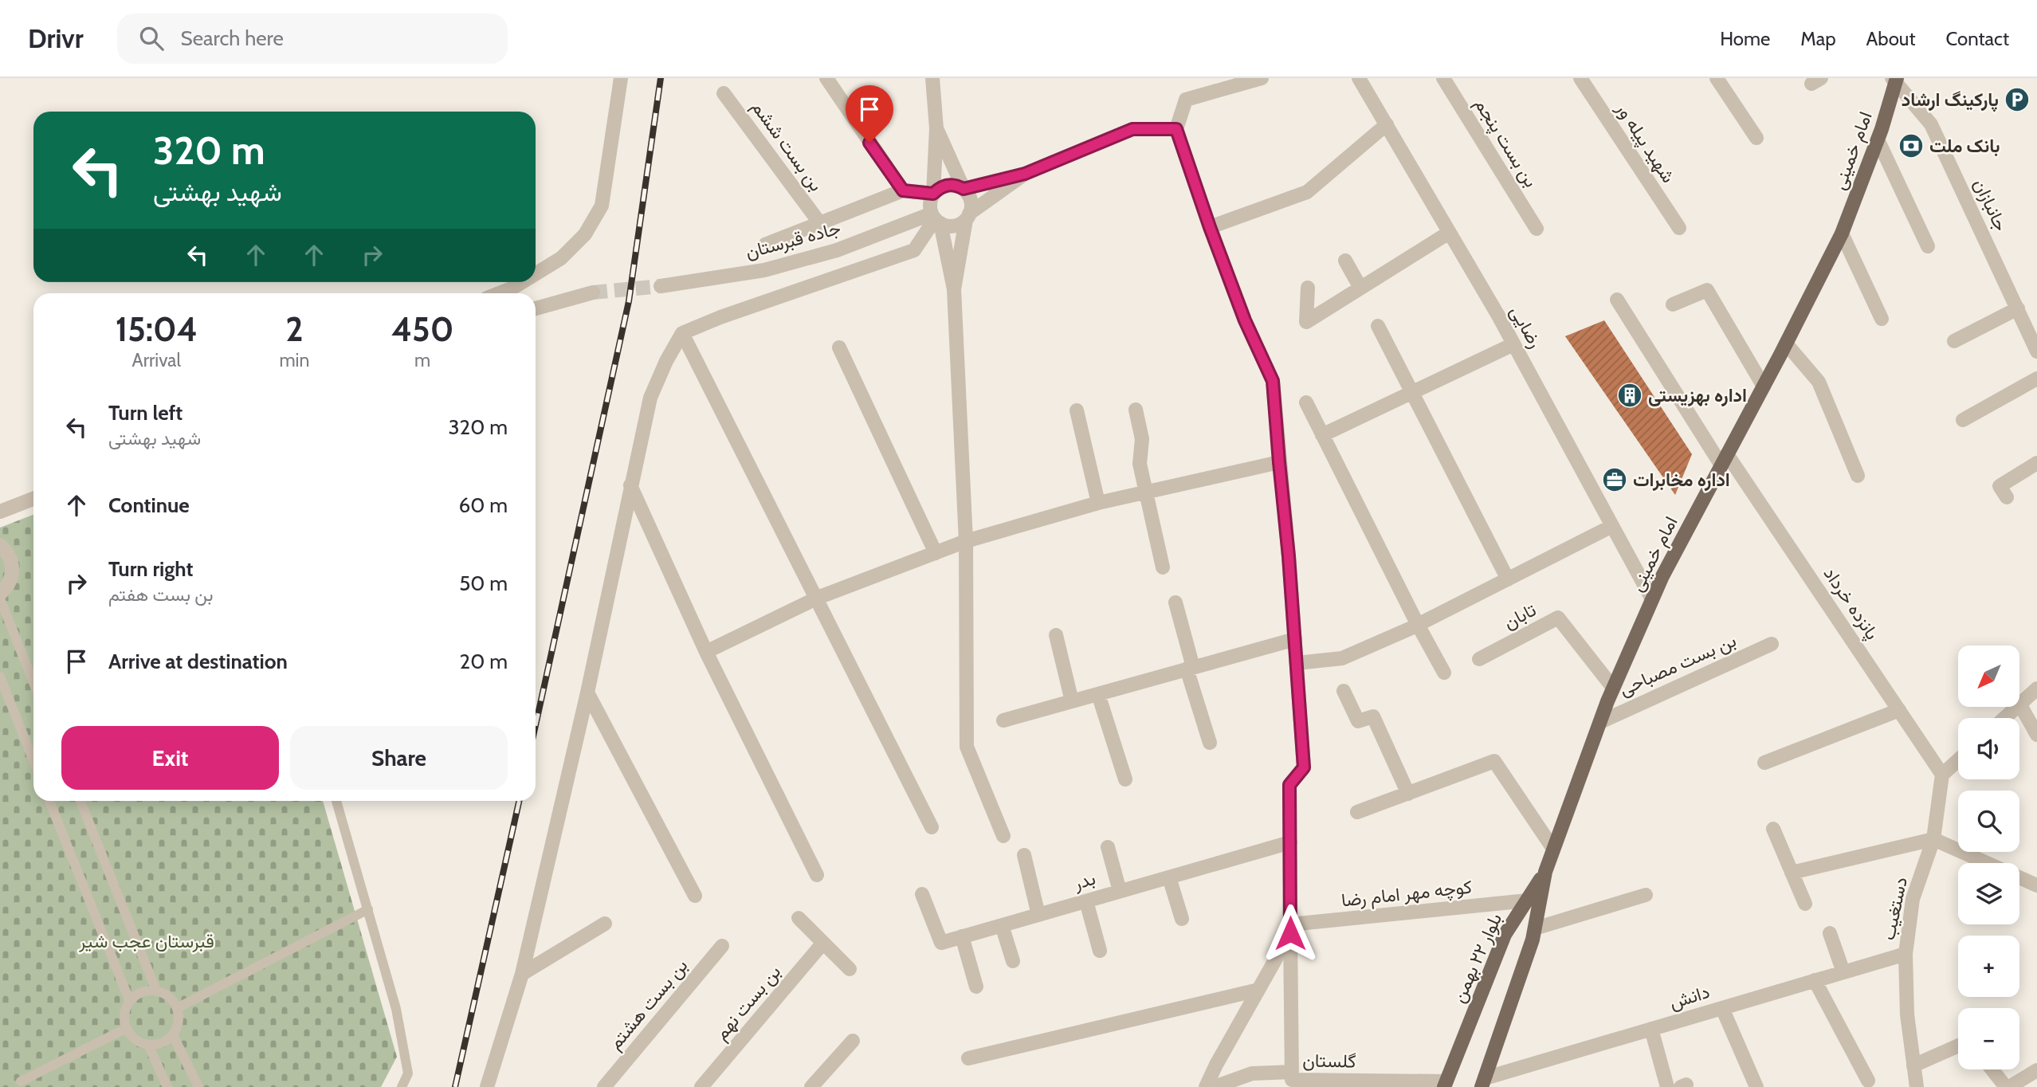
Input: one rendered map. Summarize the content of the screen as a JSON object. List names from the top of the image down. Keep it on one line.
{"streets":{"main road":["امام خمینی","بلوار ۲۲ بهمن"],"street":["بن بست پنجم","شهید پیله ور","بن بست ششم","جانبازان","جاده قبرستان","رضایی","پانزده خرداد","تابان","بن بست مصباحی","بدر","کوچه مهر امام رضا","دستغیب","دانش","بن بست نهم","بن بست هشتم","گلستان"]},"crossings":[["امام خمینی","جانبازان"],["امام خمینی","رضایی"],["امام خمینی","پانزده خرداد"],["امام خمینی","تابان"],["امام خمینی","بن بست مصباحی"],["امام خمینی","بلوار ۲۲ بهمن"],["پانزده خرداد","دستغیب"],["بدر","گلستان"],["کوچه مهر امام رضا","بلوار ۲۲ بهمن"],["کوچه مهر امام رضا","گلستان"],["دستغیب","دانش"],["بلوار ۲۲ بهمن","گلستان"]],"parks":["قبرستان عجب شیر"],"places":{"parking":["پارکینگ ارشاد"],"bank":["بانک ملت"],"building":["اداره بهزیستی"],"office":["اداره مخابرات"]},"north":"bottom left","page":{"header":"Drivr","search":"Search here","nav":["Home","Map","About","Contact"],"turn":["320 m","شهید بهشتی"],"eta":["15:04","Arrival","2","min","450","m"],"list":[{"name":"Turn left","note":"شهید بهشتی","value":"320 m"},{"name":"Continue","value":"60 m"},{"name":"Turn right","note":"بن بست هفتم","value":"50 m"},{"name":"Arrive at destination","value":"20 m"}],"map_buttons":["+","−"],"buttons":["Exit","Share"]}}
